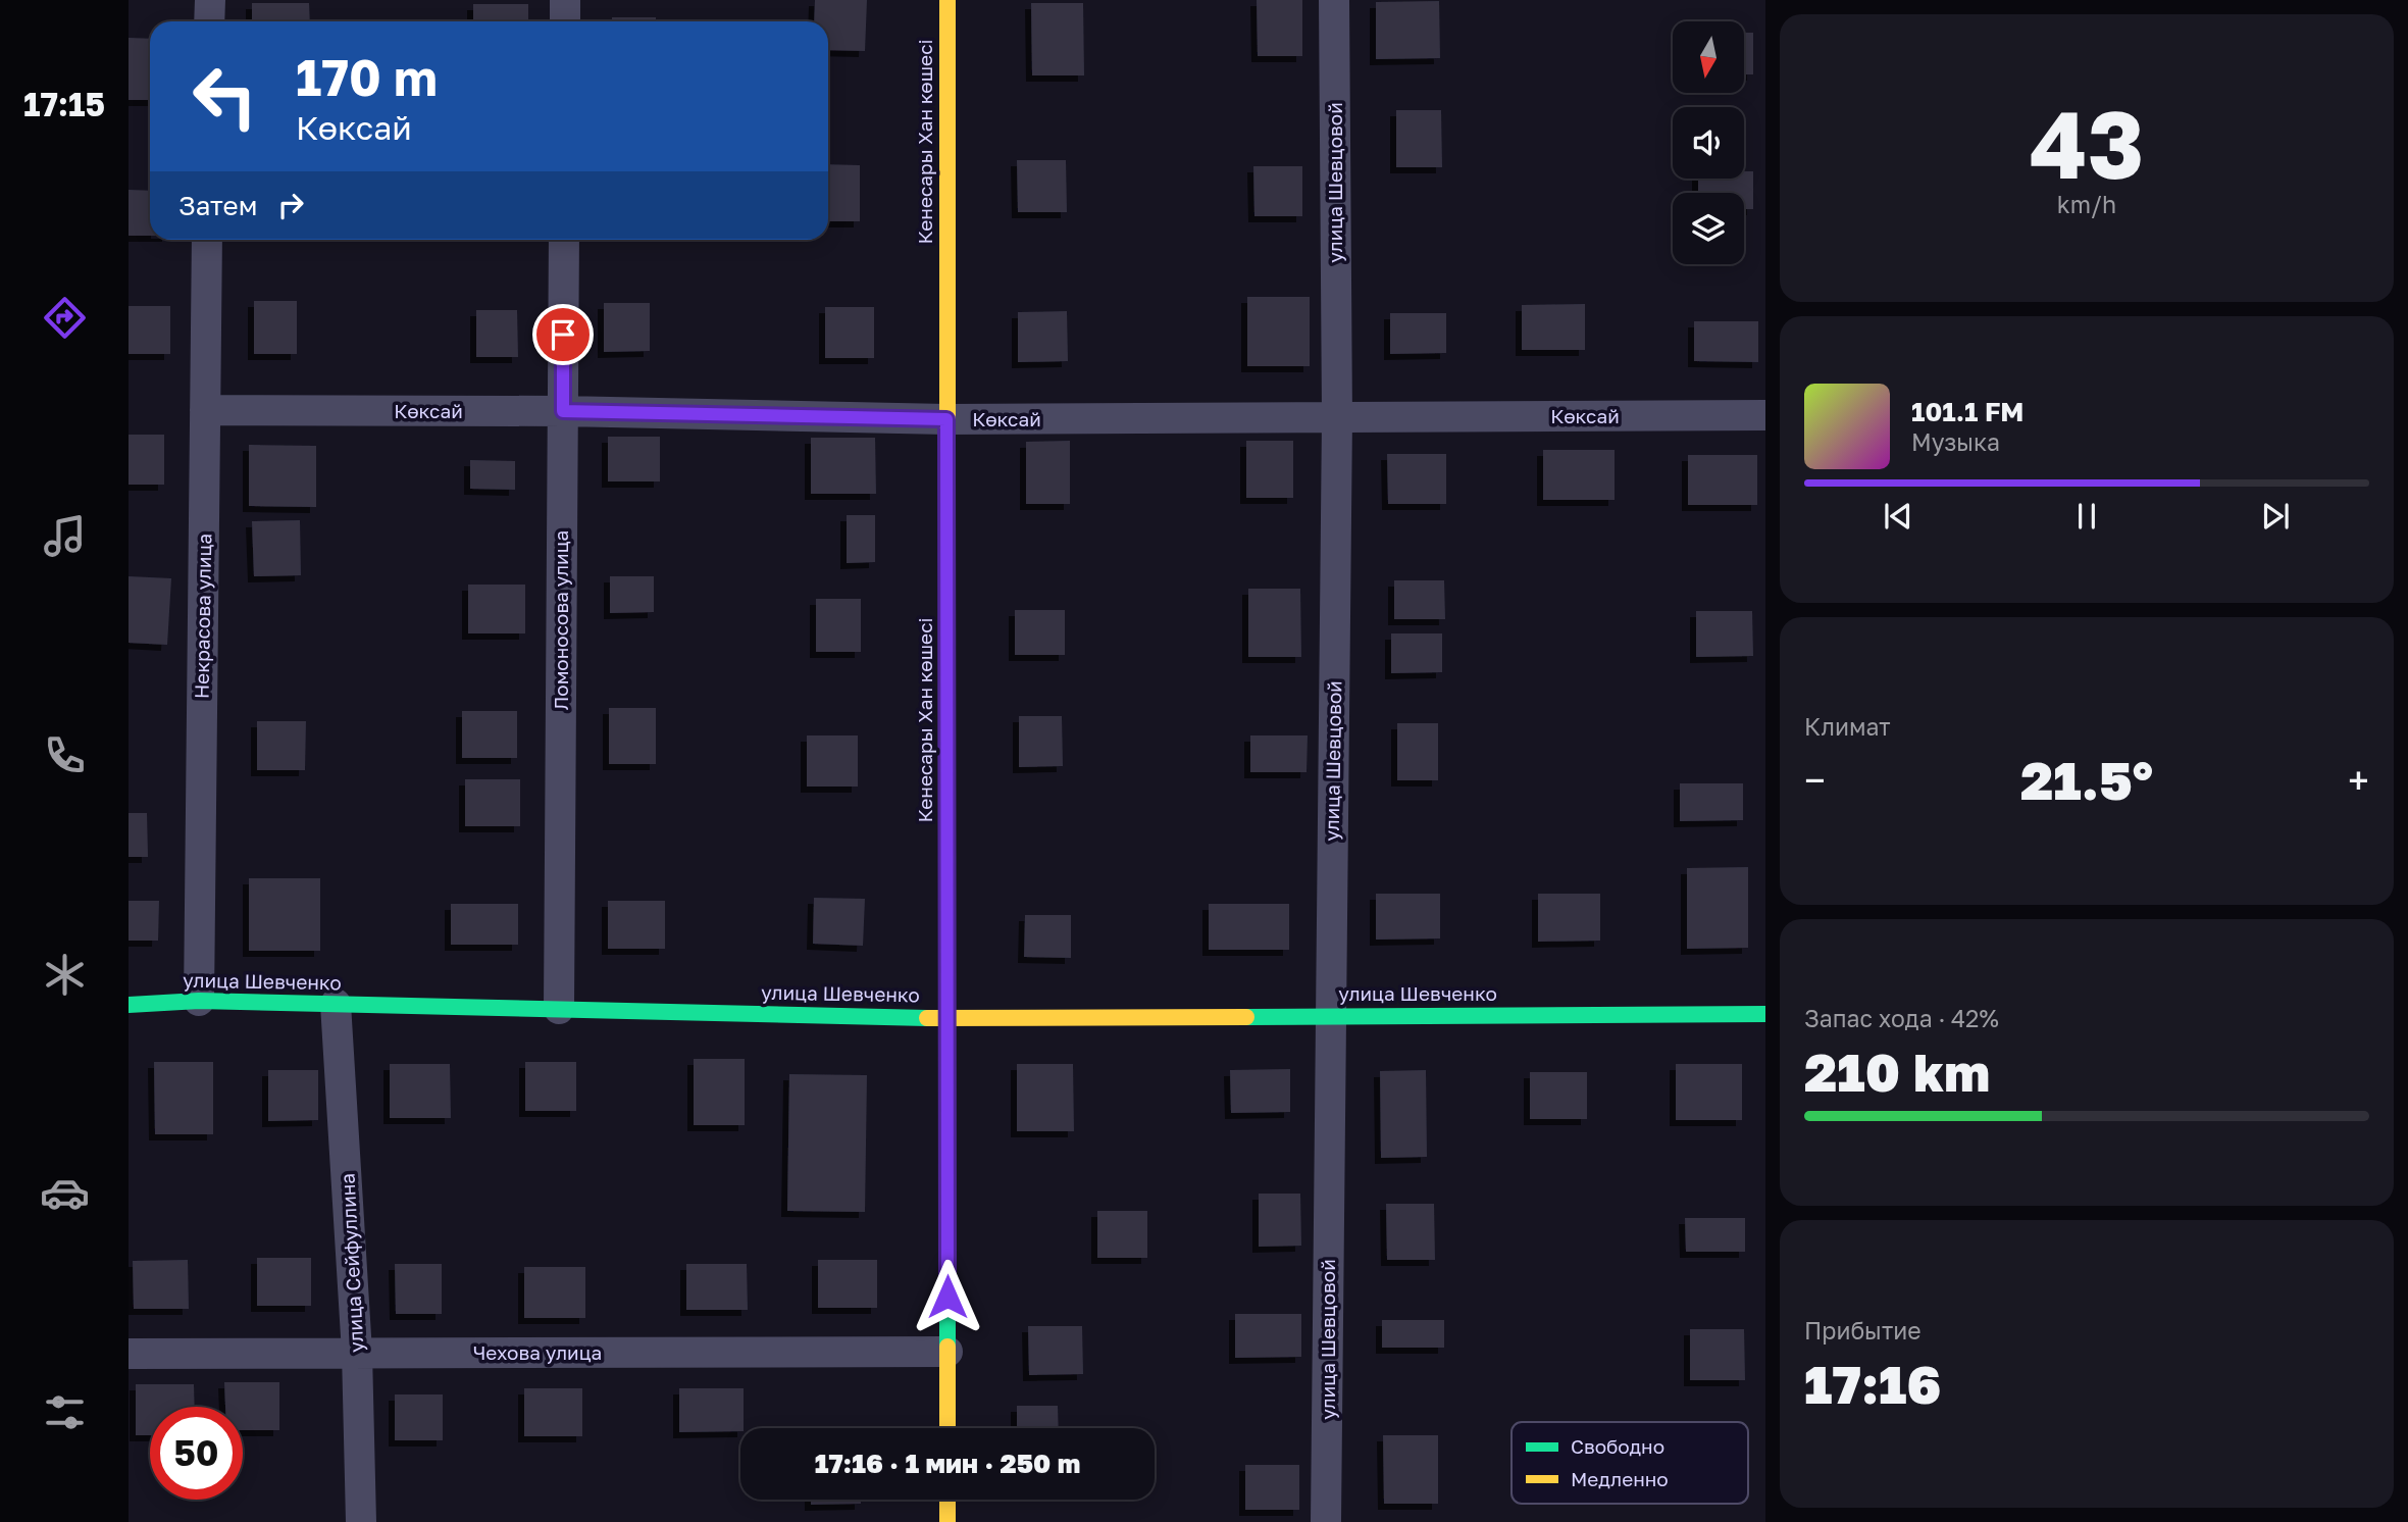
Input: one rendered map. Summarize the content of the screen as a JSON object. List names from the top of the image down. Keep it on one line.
{"streets":{"street":["Кенесары Хан көшесі","улица Шевцовой","Көксай","Некрасова улица","Ломоносова улица","улица Шевченко","улица Сейфуллина","Чехова улица"]},"crossings":[["Кенесары Хан көшесі","Көксай"],["Кенесары Хан көшесі","улица Шевченко"],["Кенесары Хан көшесі","Чехова улица"],["улица Шевцовой","Көксай"],["улица Шевцовой","улица Шевченко"],["Көксай","Некрасова улица"],["Көксай","Ломоносова улица"],["Некрасова улица","улица Шевченко"],["Ломоносова улица","улица Шевченко"],["улица Шевченко","улица Сейфуллина"],["улица Сейфуллина","Чехова улица"]],"legend":["Свободно","Медленно"],"north":"bottom","page":{"tabs":"17:15","tile":[["43","km/h"],"Климат",["Запас хода · 42%","210 km"],["Прибытие","17:16"]],"turn":["170 m","Көксай"],"then":"Затем","song":["101.1 FM","Музыка"],"heat":["−","21.5°","+"],"limit":"50","trip":"17:16 · 1 мин · 250 m"}}
